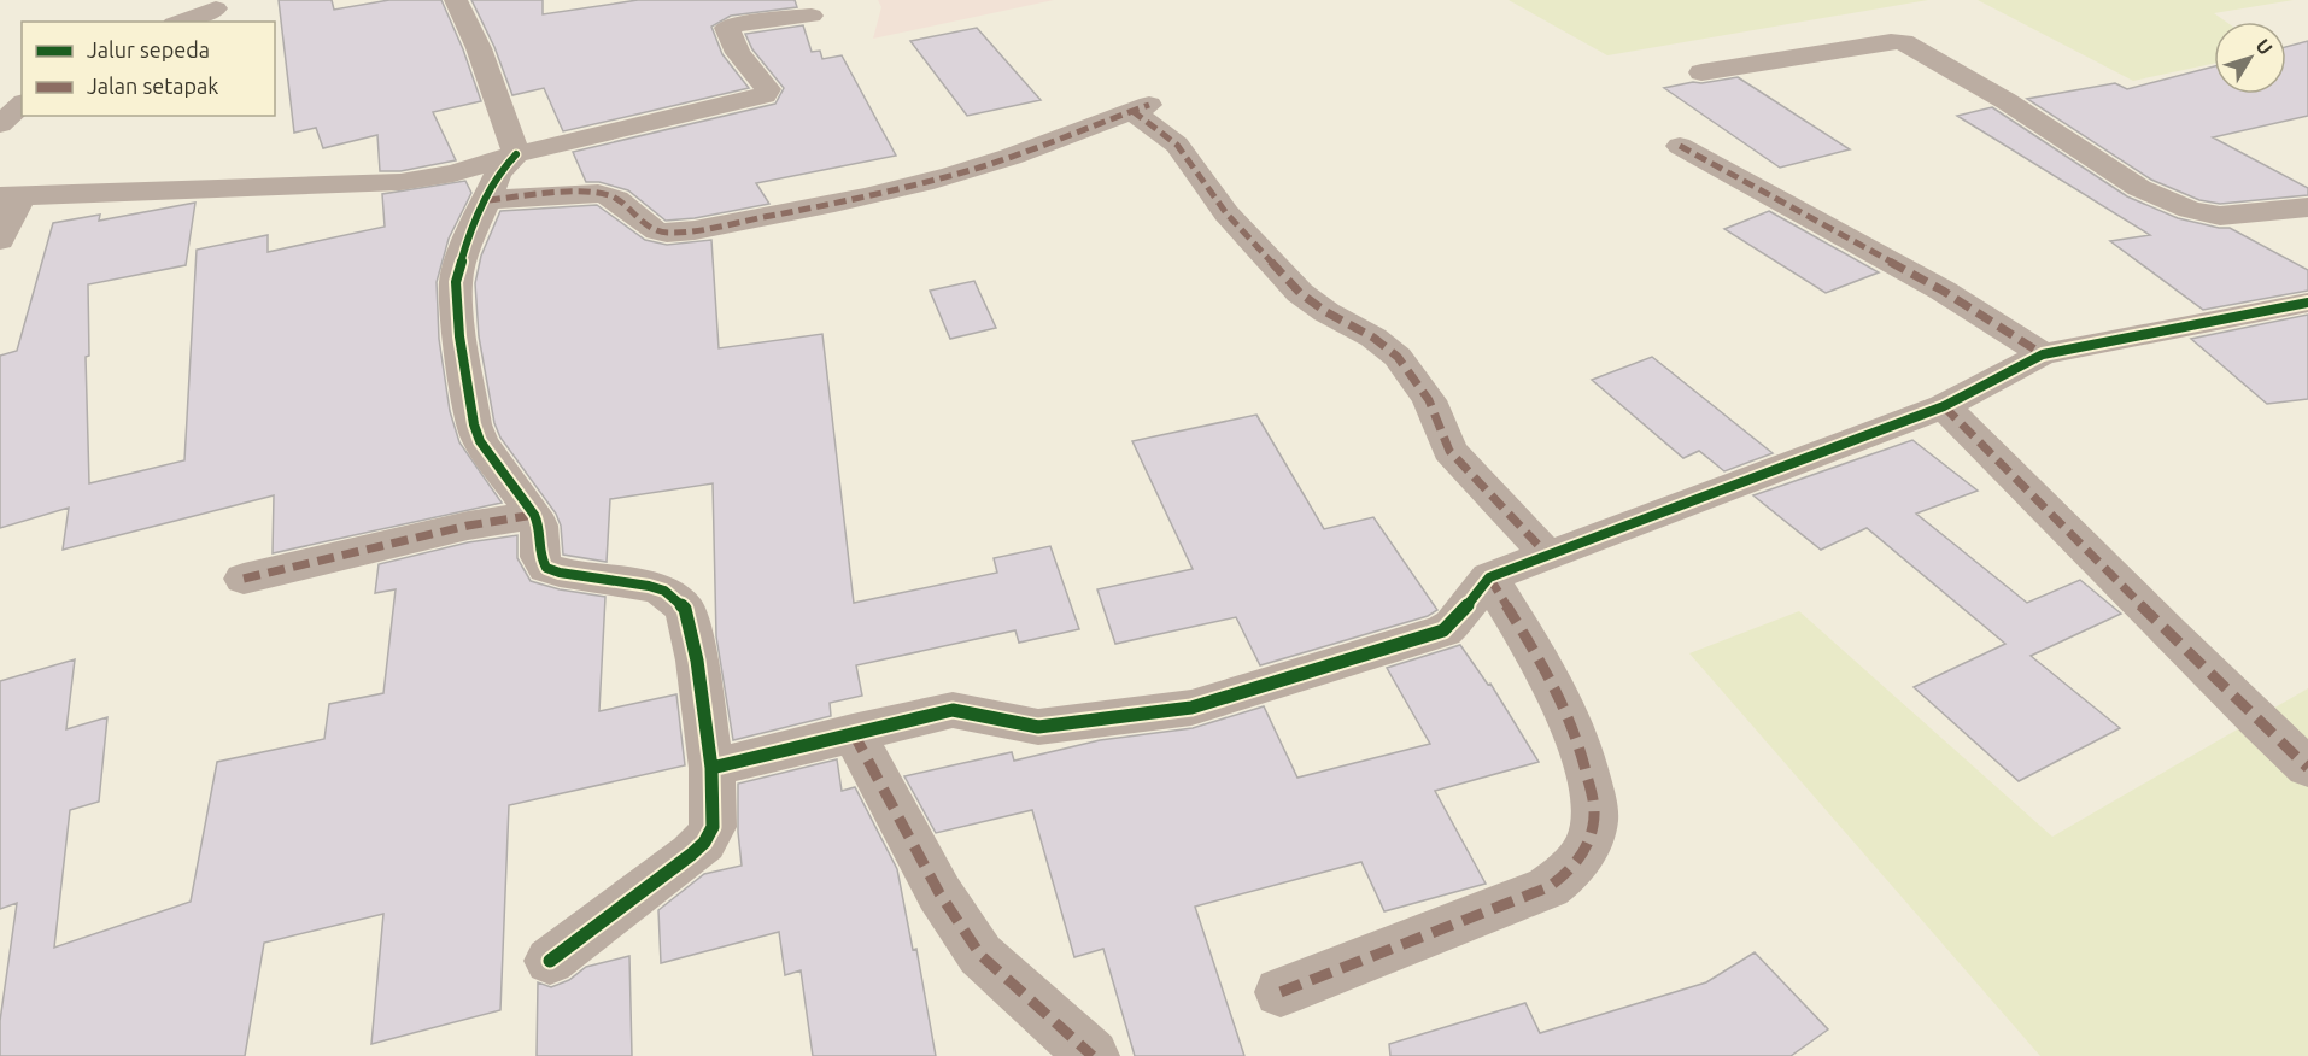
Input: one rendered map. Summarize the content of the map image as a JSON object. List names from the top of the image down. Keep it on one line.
{"legend":["Jalur sepeda","Jalan setapak"],"north":"top right"}
